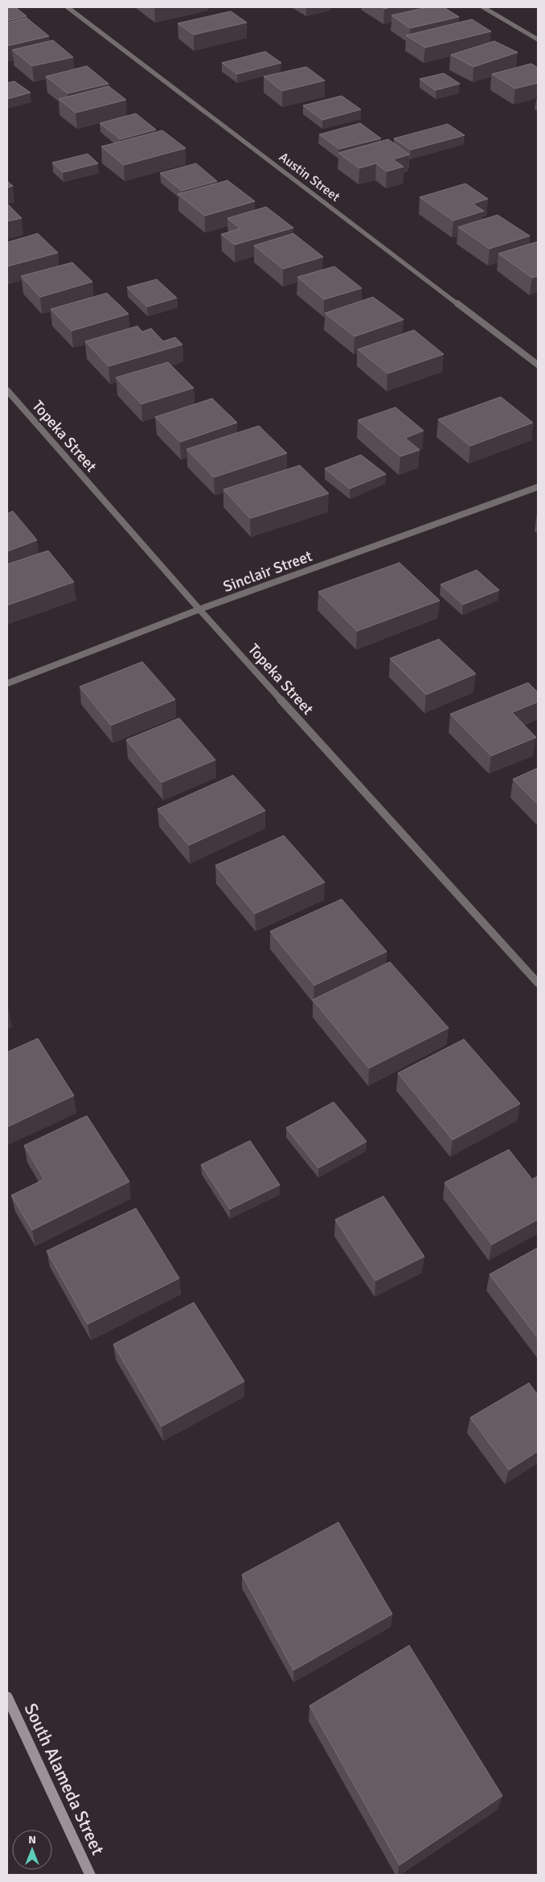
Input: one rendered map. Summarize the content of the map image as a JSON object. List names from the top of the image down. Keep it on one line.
{"streets":{"main road":["South Alameda Street"],"street":["Austin Street","Topeka Street","Sinclair Street"]},"crossings":[["Topeka Street","Sinclair Street"]],"north":"top"}
